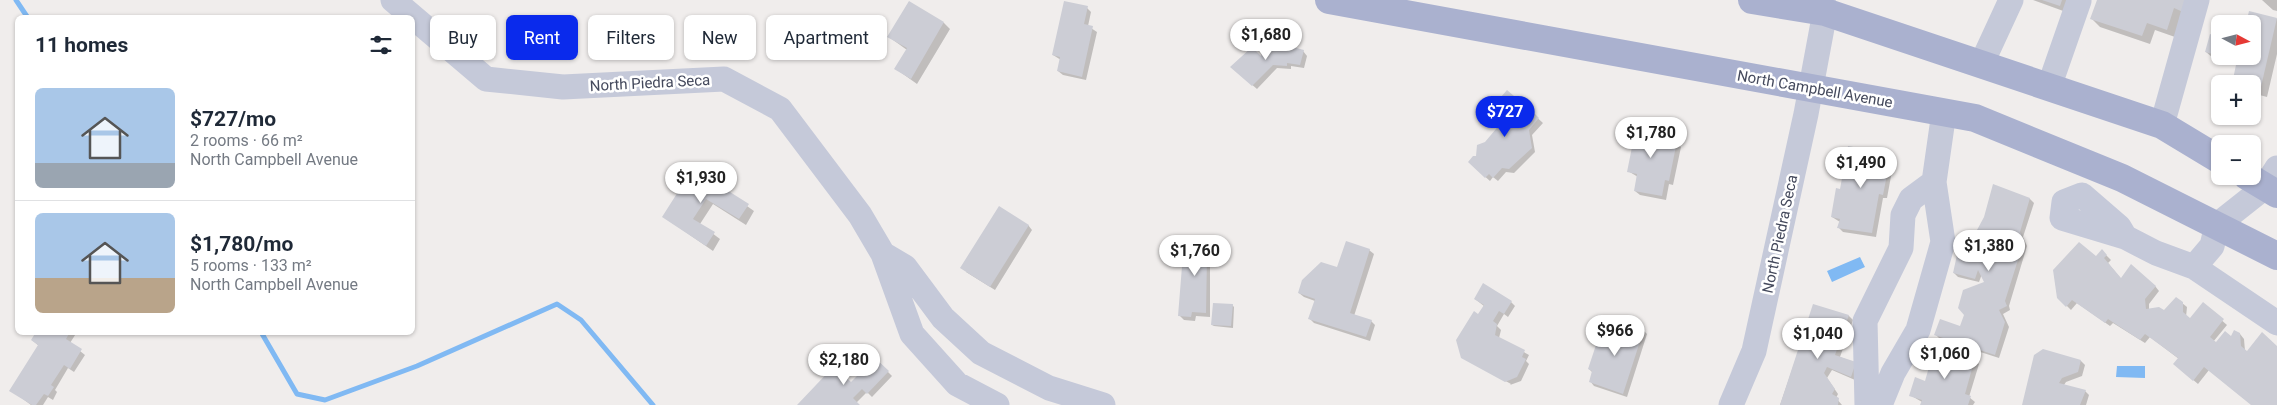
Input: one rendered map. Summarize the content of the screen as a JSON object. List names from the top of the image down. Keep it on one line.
{"streets":{"main road":["North Campbell Avenue"],"street":["North Piedra Seca"]},"crossings":[["North Piedra Seca","North Campbell Avenue"]],"north":"right","page":{"map_buttons":["+","−"],"chip":["Buy","Rent","Filters","New","Apartment"],"heading":"11 homes","price":["$1,680","$727","$1,780","$1,490","$1,930","$1,380","$1,760","$966","$1,040","$1,060","$2,180"],"list":[{"name":"$727/mo","note":"2 rooms · 66 m² · North Campbell Avenue"},{"name":"$1,780/mo","note":"5 rooms · 133 m² · North Campbell Avenue"}]}}
